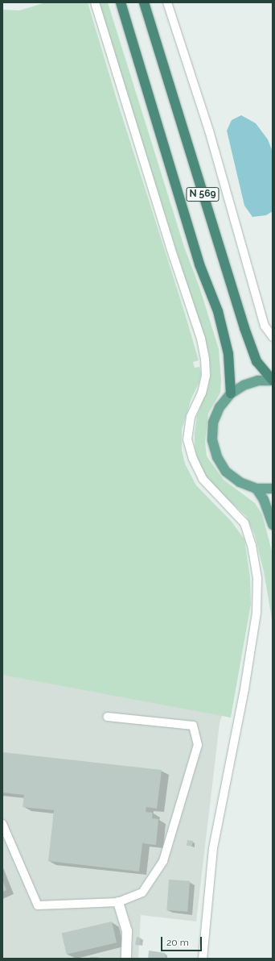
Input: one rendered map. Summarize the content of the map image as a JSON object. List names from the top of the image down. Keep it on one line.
{"streets":{"highway":["N 569"]},"scale_bar":"20 m"}
